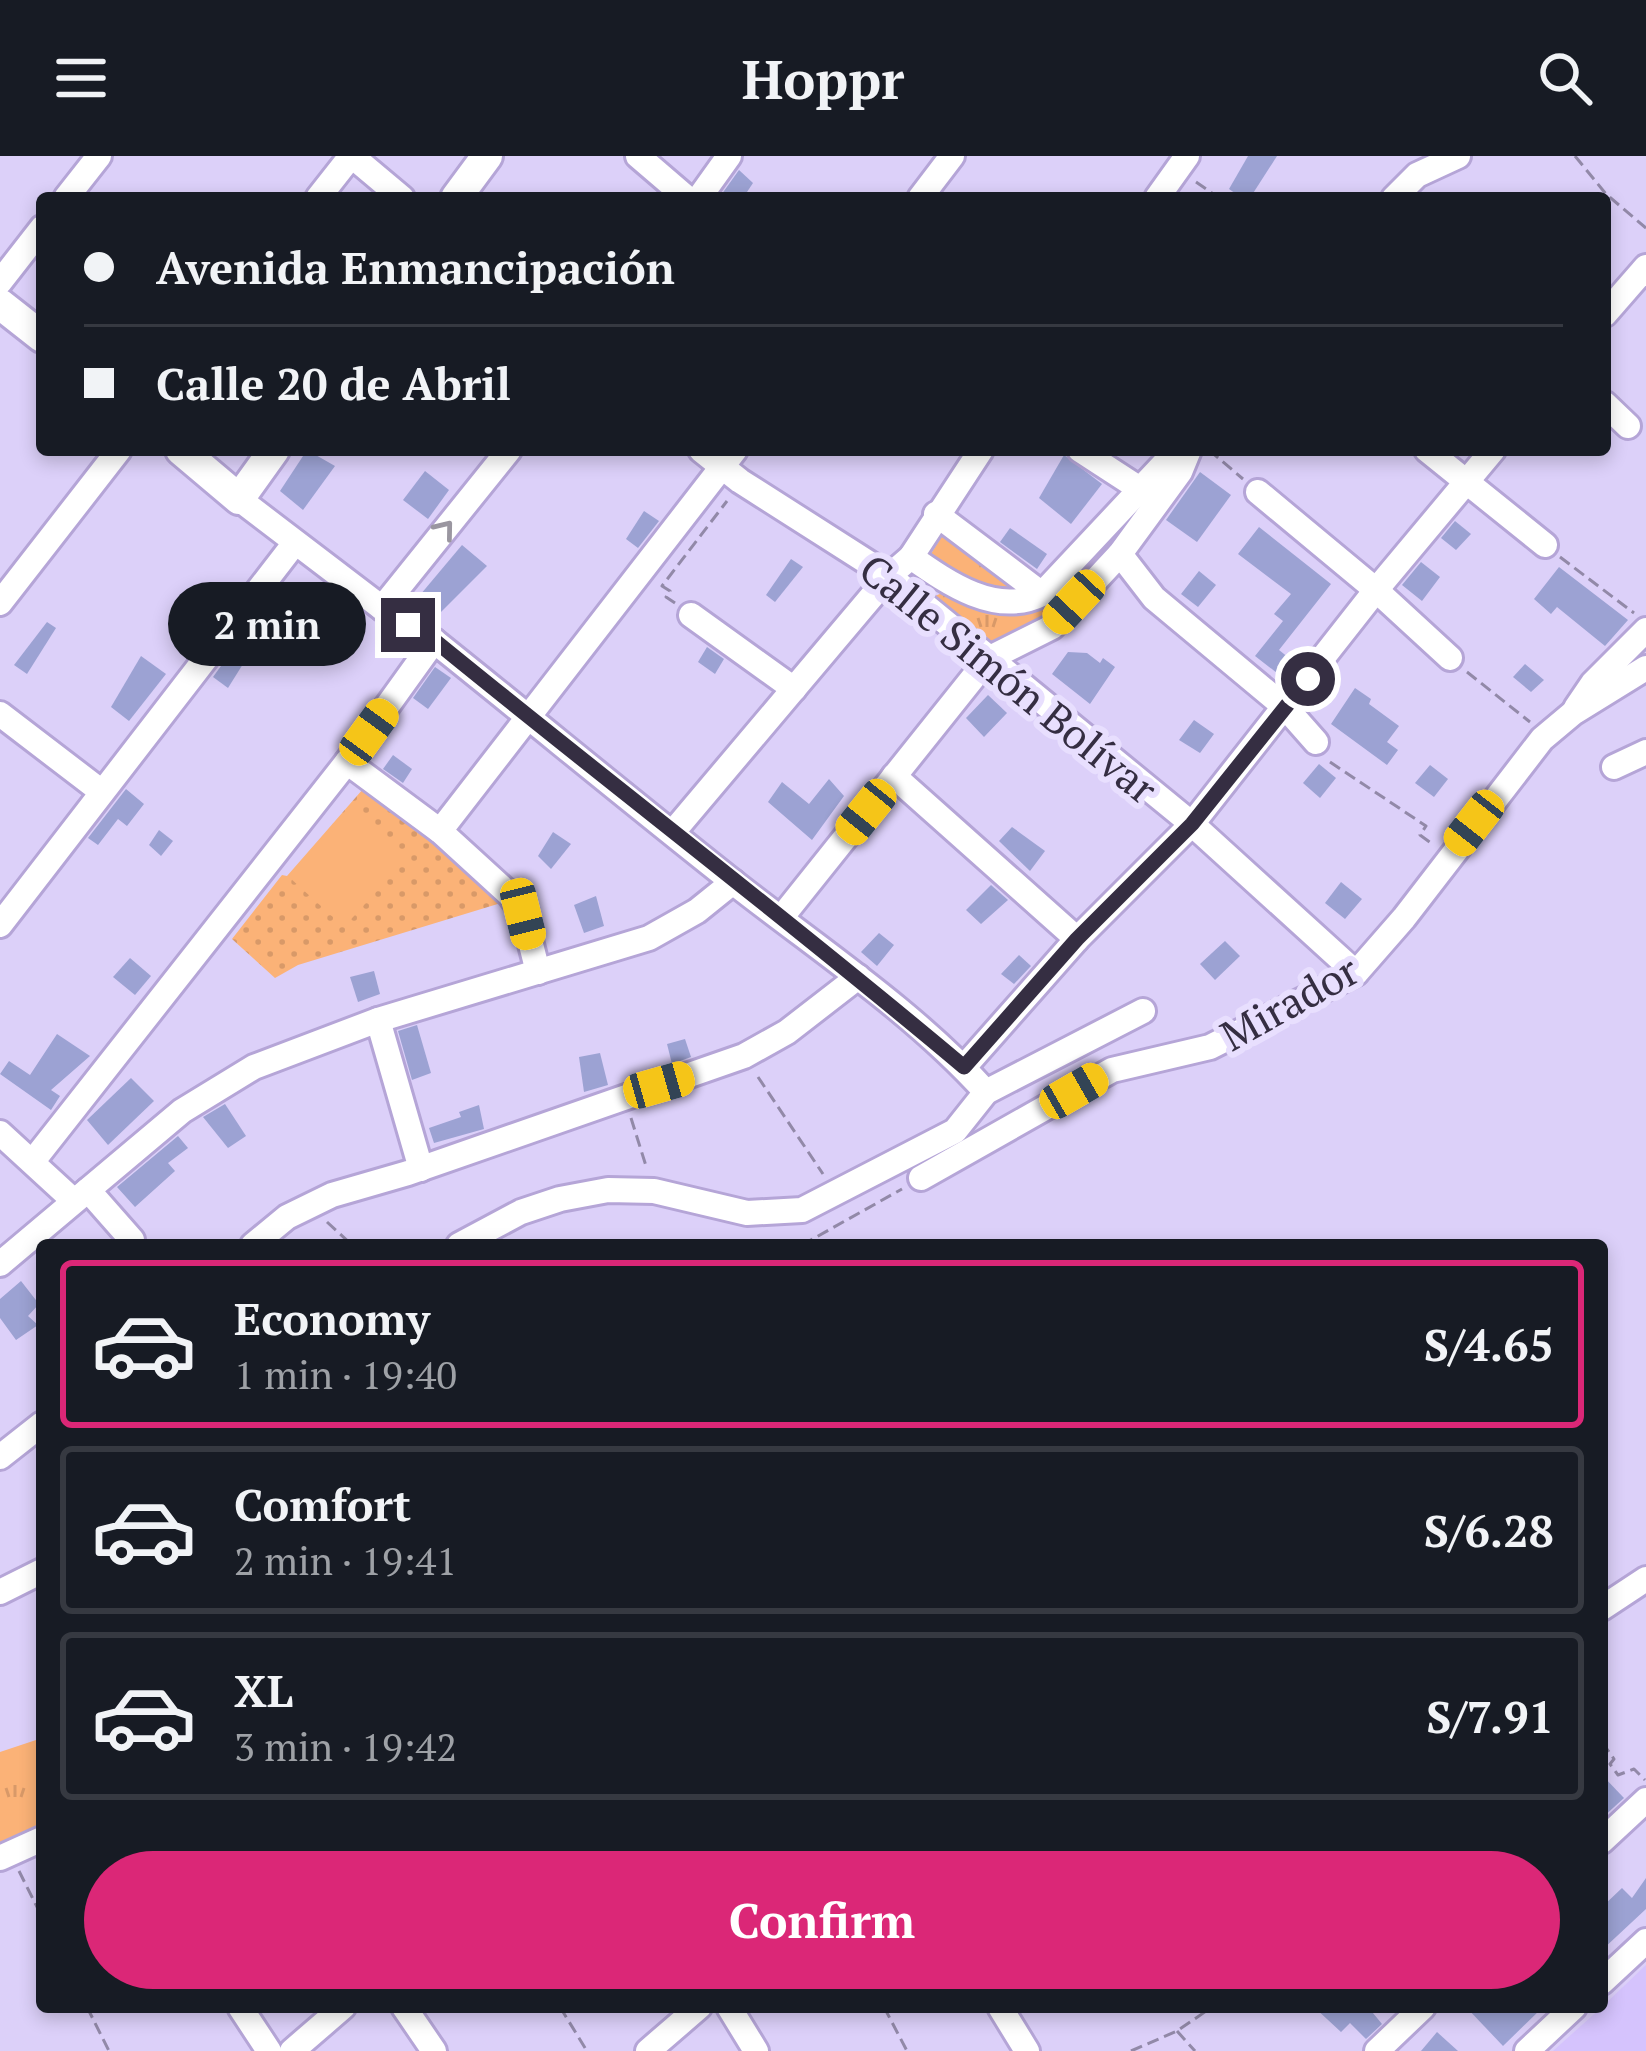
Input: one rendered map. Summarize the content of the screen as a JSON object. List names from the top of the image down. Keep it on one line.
{"streets":{"street":["Calle Simón Bolívar","Mirador"]},"crossings":[["Calle Simón Bolívar","Mirador"]],"page":{"header":"Hoppr","banner":["Avenida Enmancipación","Calle 20 de Abril"],"bubble":"2 min","list":[{"name":"Economy","note":"1 min · 19:40","value":"S/4.65"},{"name":"Comfort","note":"2 min · 19:41","value":"S/6.28"},{"name":"XL","note":"3 min · 19:42","value":"S/7.91"}],"buttons":"Confirm"}}
